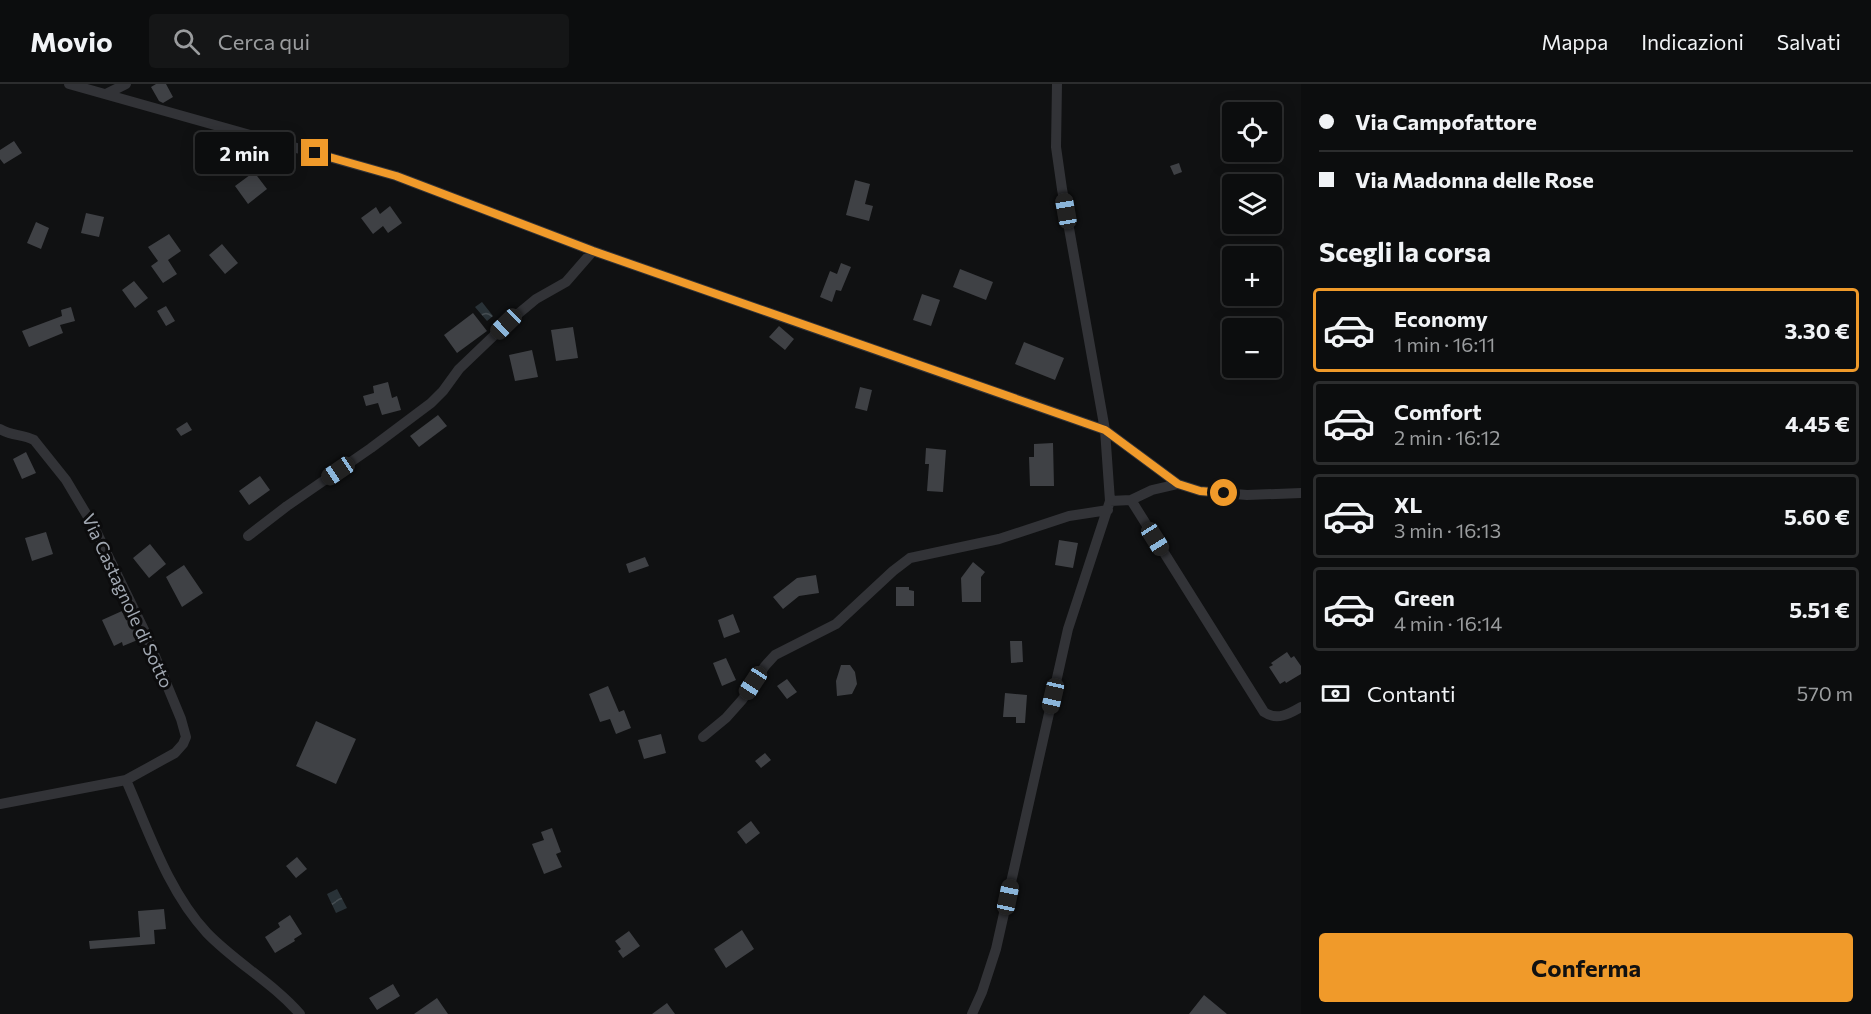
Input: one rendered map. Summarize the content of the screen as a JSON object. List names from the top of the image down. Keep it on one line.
{"streets":{"street":["Via Castagnole di Sotto"]},"page":{"header":"Movio","search":"Cerca qui","nav":["Mappa","Indicazioni","Salvati"],"banner":["Via Campofattore","Via Madonna delle Rose"],"map_buttons":["+","−"],"bubble":"2 min","heading":"Scegli la corsa","list":[{"name":"Economy","note":"1 min · 16:11","value":"3.30 €"},{"name":"Comfort","note":"2 min · 16:12","value":"4.45 €"},{"name":"XL","note":"3 min · 16:13","value":"5.60 €"},{"name":"Green","note":"4 min · 16:14","value":"5.51 €"}],"pay":["Contanti","570 m"],"buttons":"Conferma"}}
